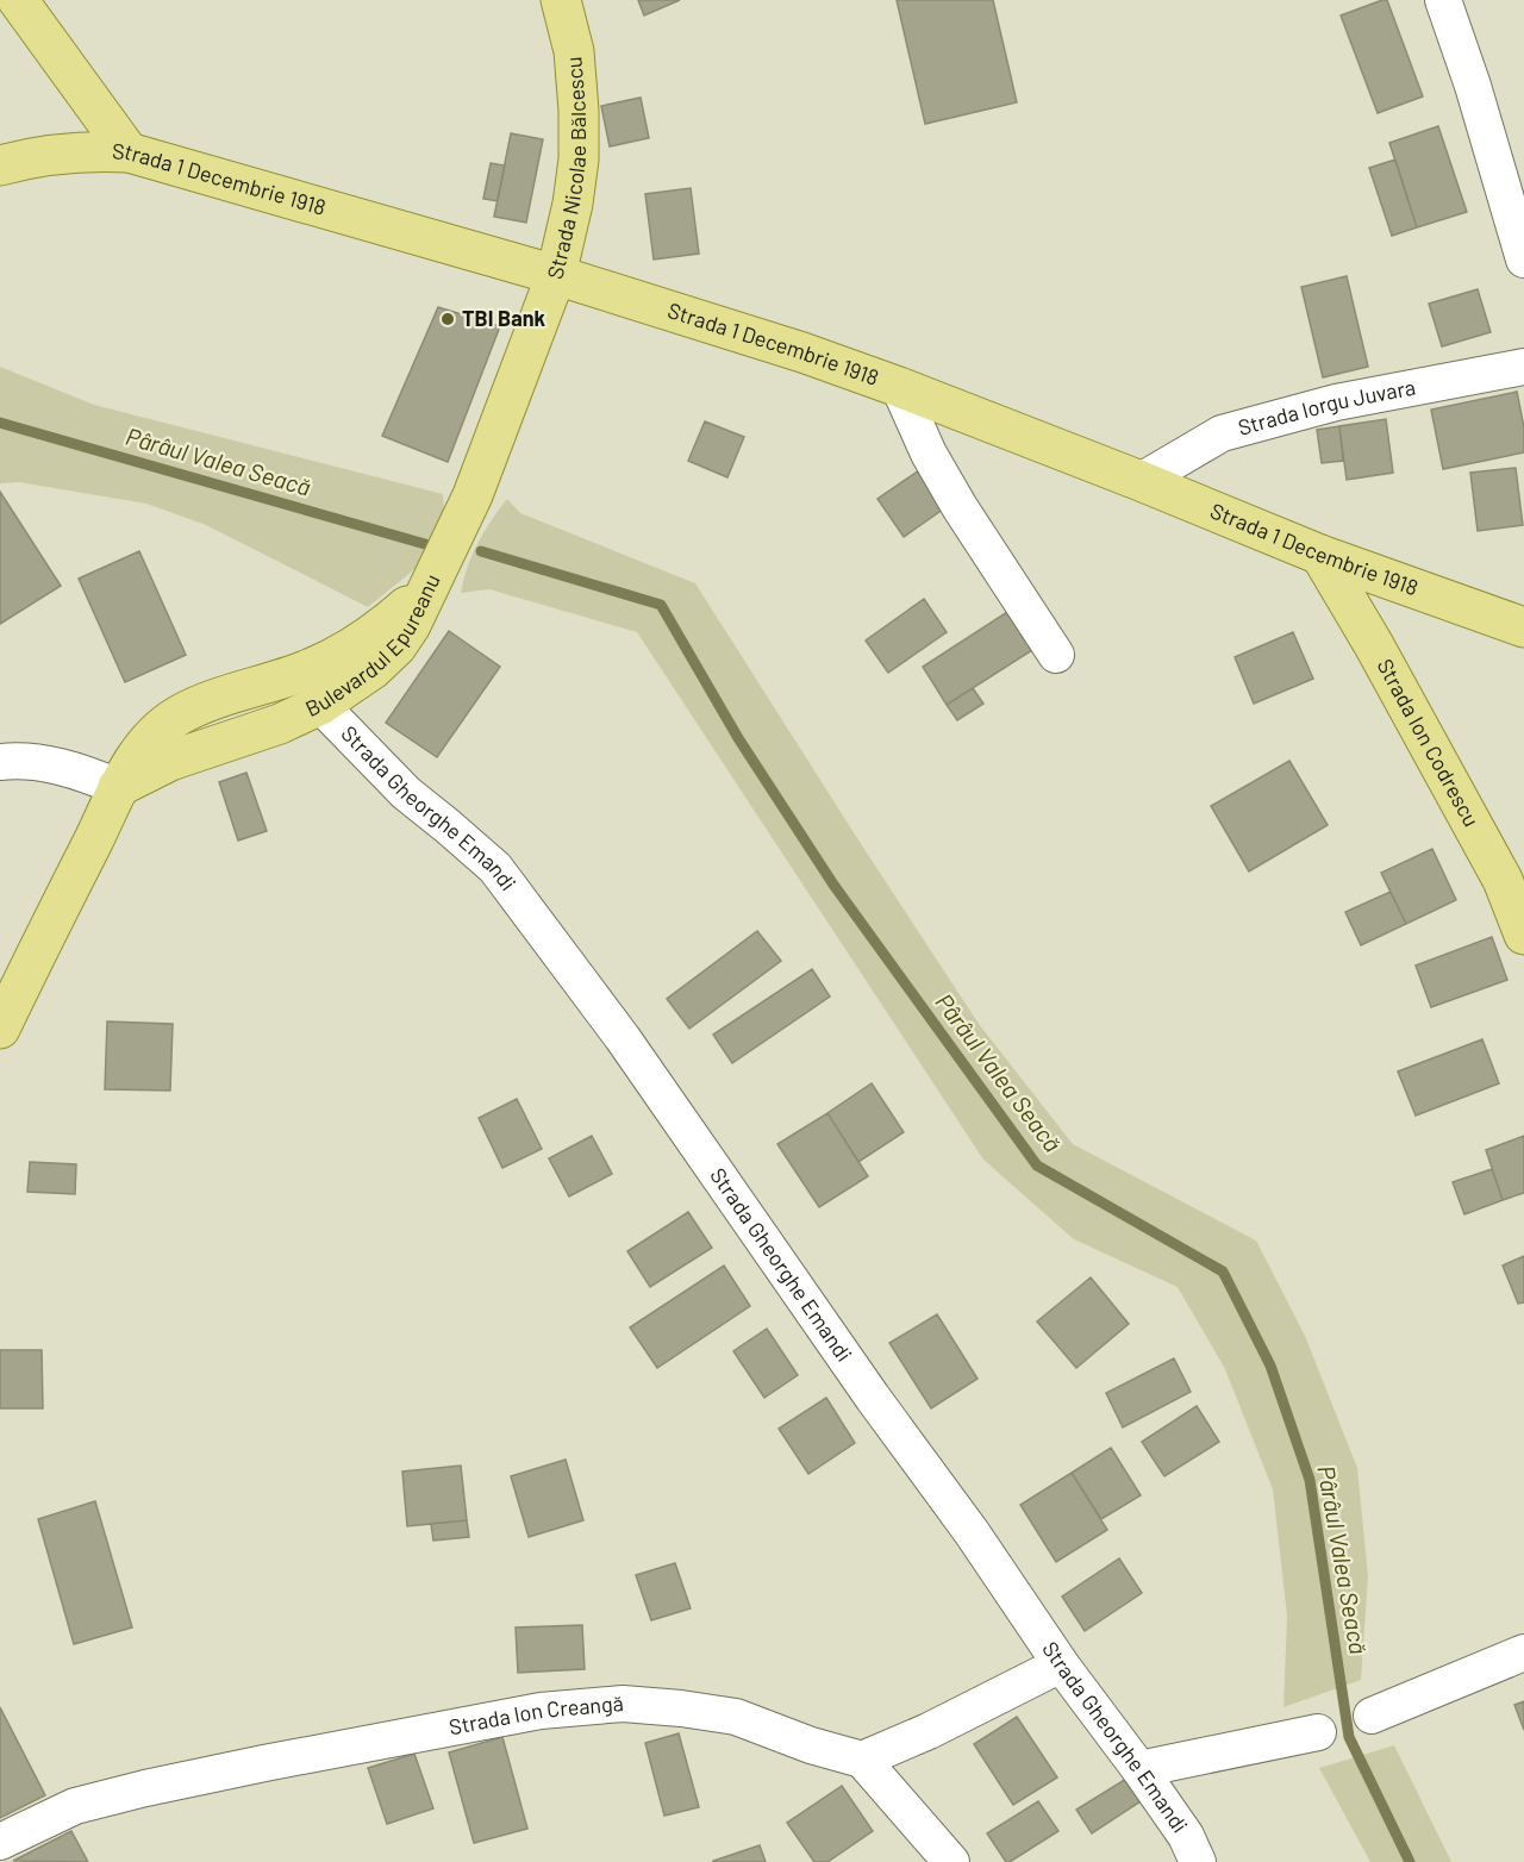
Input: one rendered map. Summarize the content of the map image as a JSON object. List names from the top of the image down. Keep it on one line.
{"streets":{"main road":["Strada Nicolae Bălcescu","Strada 1 Decembrie 1918","Bulevardul Epureanu","Strada Ion Codrescu"],"street":["Strada Iorgu Juvara","Strada Gheorghe Emandi","Strada Ion Creangă"]},"crossings":[["Strada Nicolae Bălcescu","Strada 1 Decembrie 1918"],["Strada Nicolae Bălcescu","Bulevardul Epureanu"],["Strada 1 Decembrie 1918","Strada Iorgu Juvara"],["Strada 1 Decembrie 1918","Strada Ion Codrescu"],["Bulevardul Epureanu","Strada Gheorghe Emandi"]],"water":["Pârâul Valea Seacă"],"places":["TBI Bank"]}
